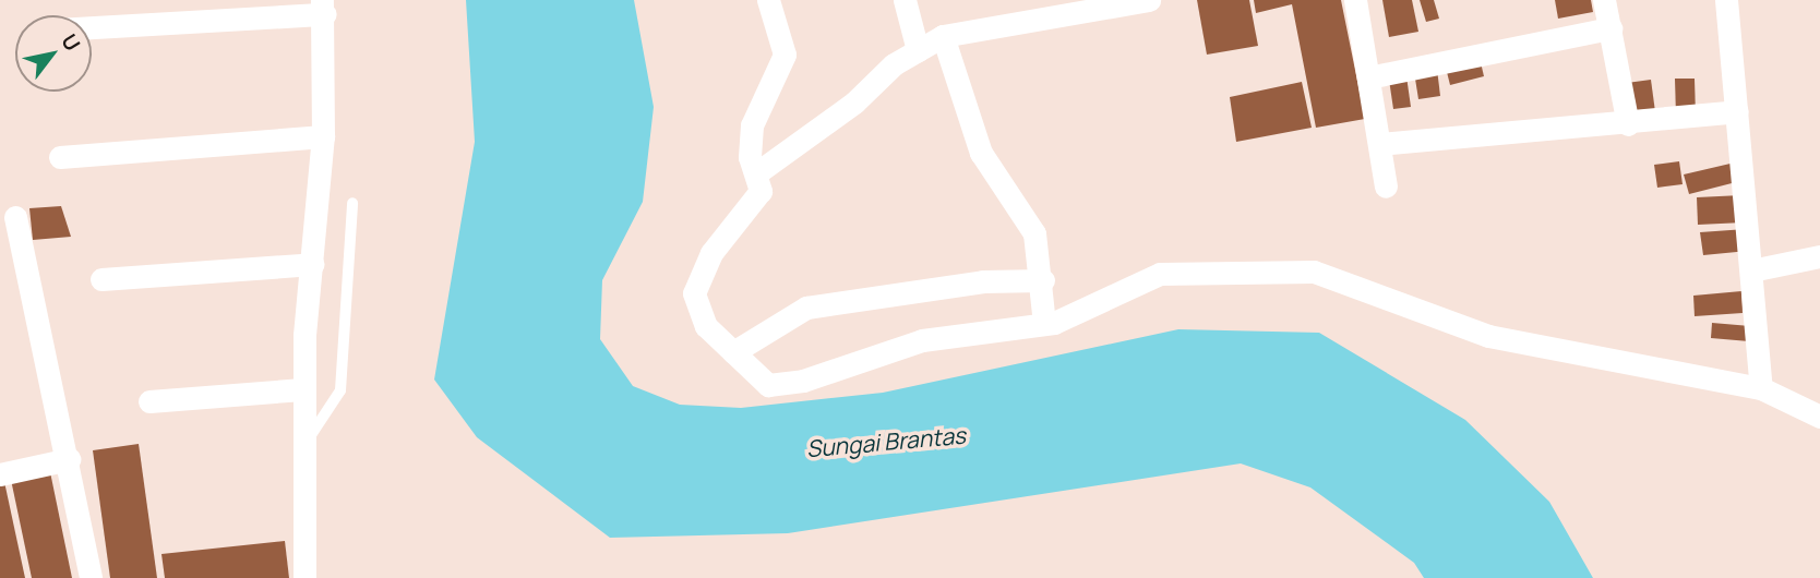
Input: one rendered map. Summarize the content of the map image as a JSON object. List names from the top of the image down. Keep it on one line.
{"water":["Sungai Brantas"],"north":"top right"}
